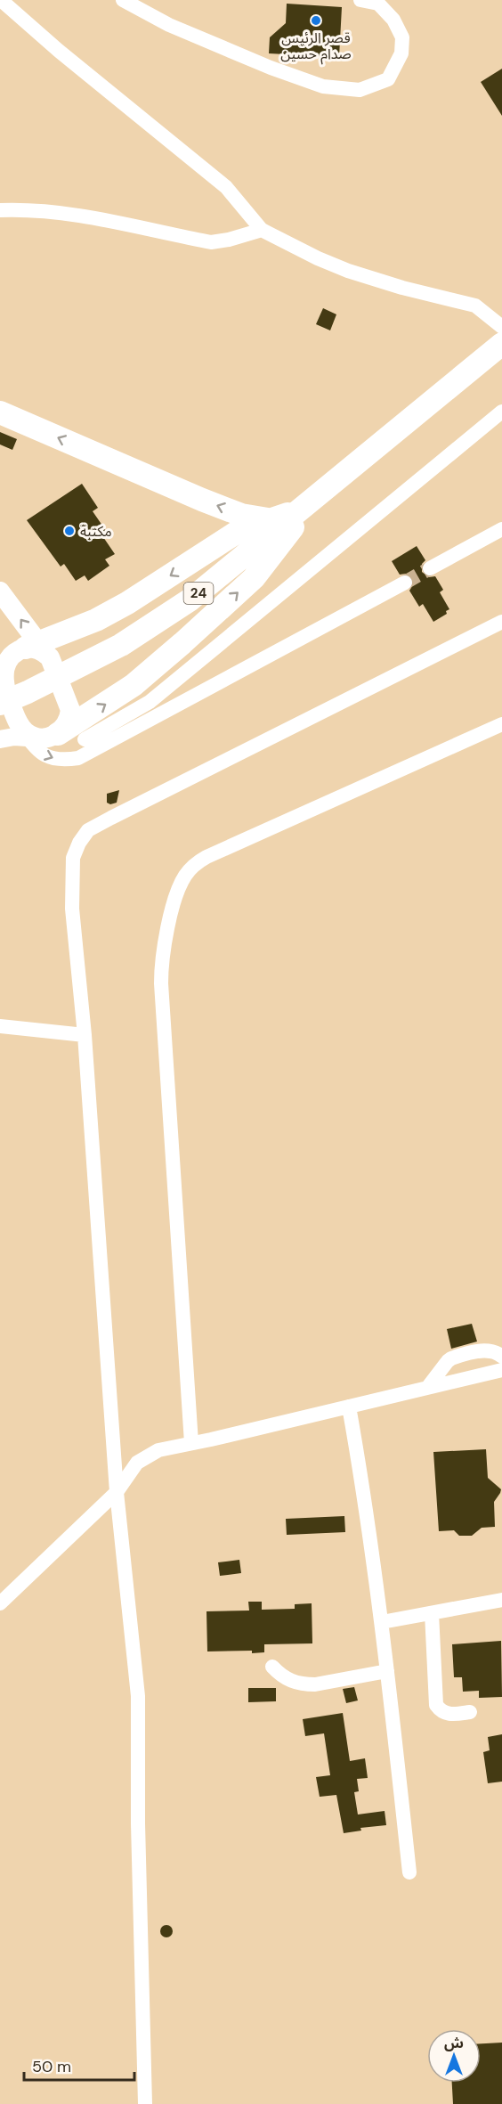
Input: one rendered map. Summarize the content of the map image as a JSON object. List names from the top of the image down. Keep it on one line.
{"streets":{"main road":["24"]},"places":["قصر الرئيس صدام حسين","مكتبة"],"scale_bar":"50 m","north":"top"}
